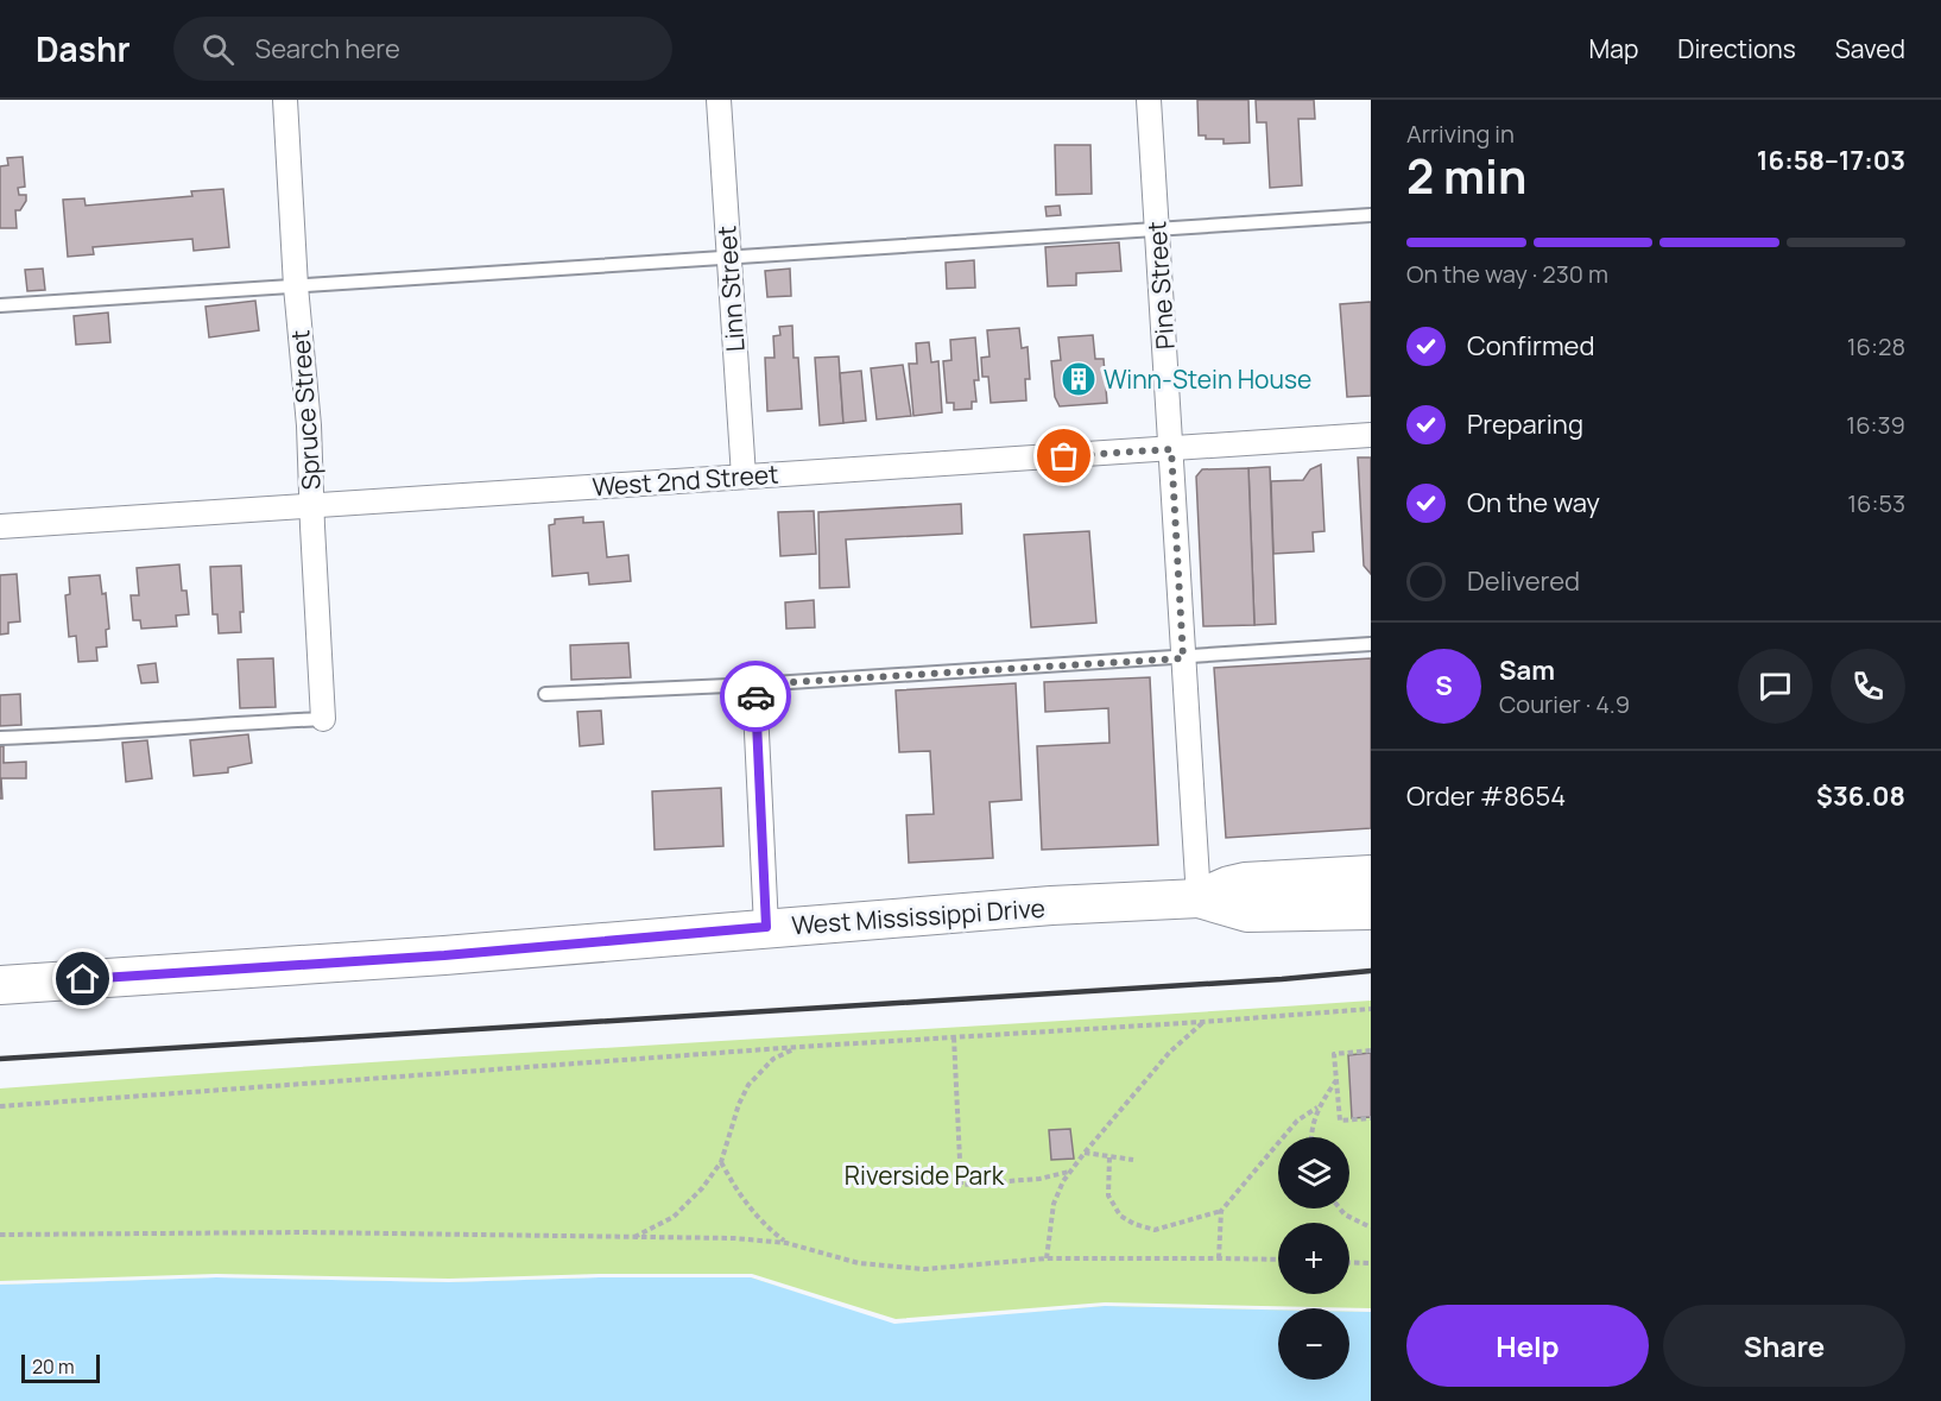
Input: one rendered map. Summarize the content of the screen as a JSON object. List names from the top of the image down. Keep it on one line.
{"streets":{"main road":["West Mississippi Drive"],"street":["Pine Street","Linn Street","Spruce Street","West 2nd Street"]},"crossings":[["Pine Street","West 2nd Street"],["Pine Street","West Mississippi Drive"],["Linn Street","West 2nd Street"],["Spruce Street","West 2nd Street"]],"parks":["Riverside Park"],"places":{"building":["Winn-Stein House"]},"scale_bar":"20 m","page":{"header":"Dashr","search":"Search here","nav":["Map","Directions","Saved"],"heading":["2 min","Arriving in","16:58–17:03"],"panel":["Sam","Courier · 4.9","Order #8654","$36.08"],"bar":"On the way · 230 m","list":[["Confirmed","16:28"],["Preparing","16:39"],["On the way","16:53"],"Delivered"],"round":"S","map_buttons":["+","−"],"buttons":["Help","Share"],"scale":"20 m"}}
